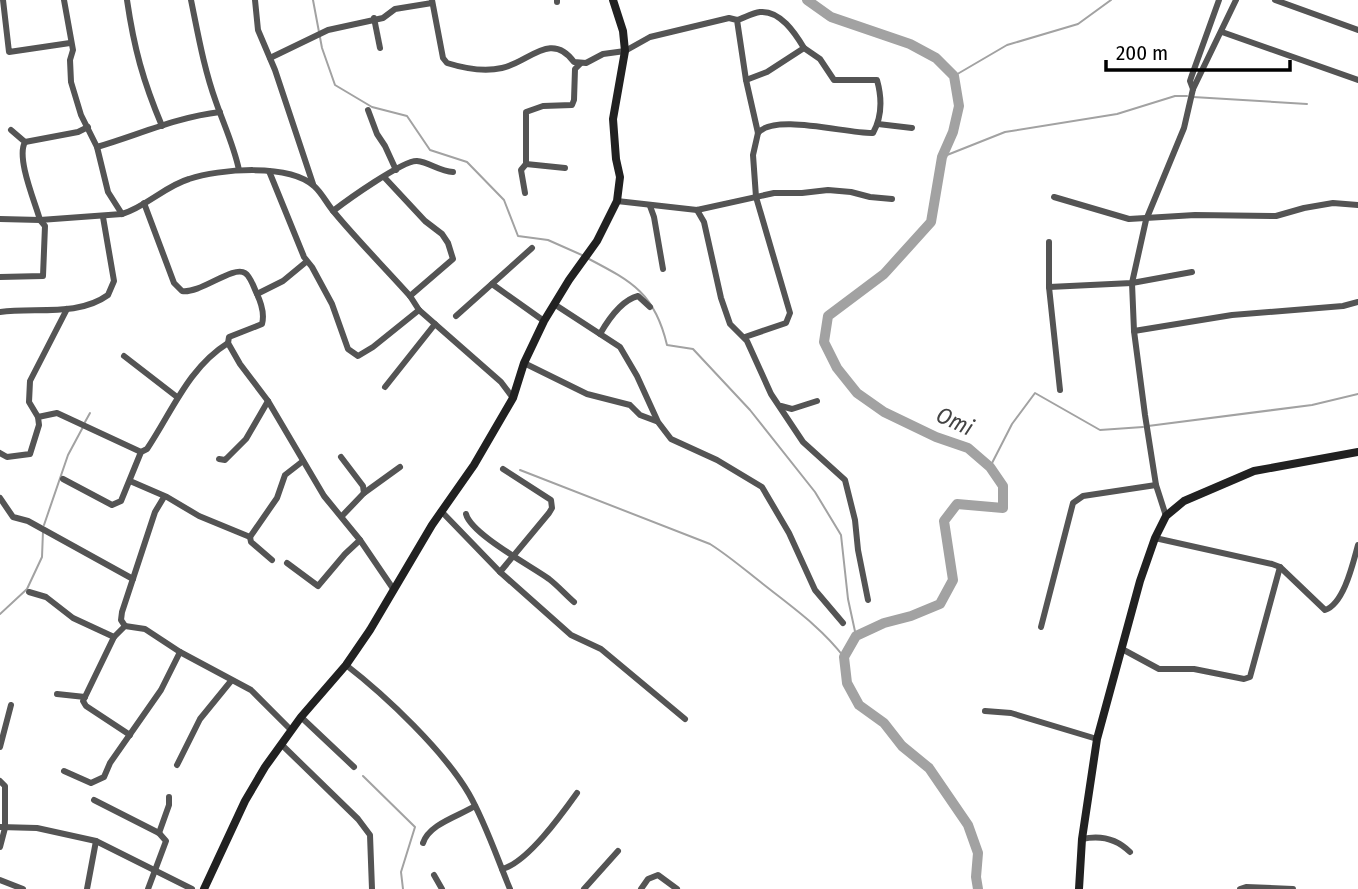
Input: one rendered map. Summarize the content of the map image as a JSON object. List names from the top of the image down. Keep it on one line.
{"water":["Omi"],"scale_bar":"200 m"}
